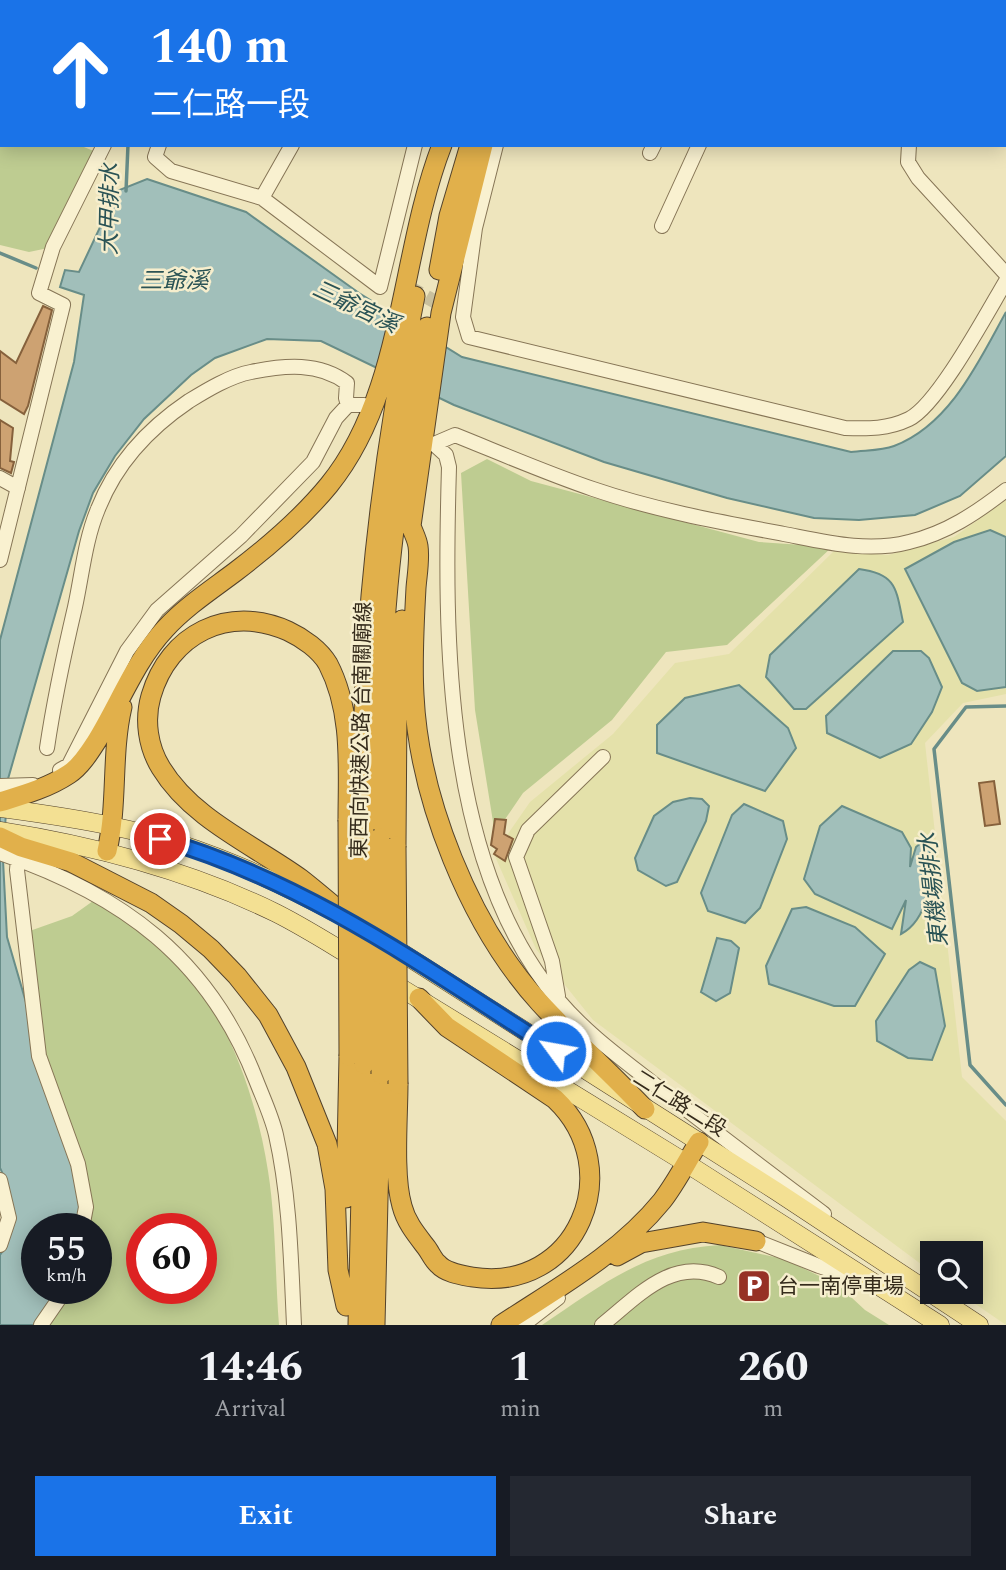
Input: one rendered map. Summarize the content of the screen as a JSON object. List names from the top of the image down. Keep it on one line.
{"streets":{"highway":["東西向快速公路 台南關廟線"],"main road":["二仁路二段"]},"water":["大甲排水","三爺溪","三爺宮溪","東機場排水"],"places":{"parking":["台一南停車場"]},"page":{"turn":["140 m","二仁路一段"],"speed":"55 km/h","limit":"60","eta":["14:46","Arrival","1","min","260","m"],"buttons":["Exit","Share"]}}
